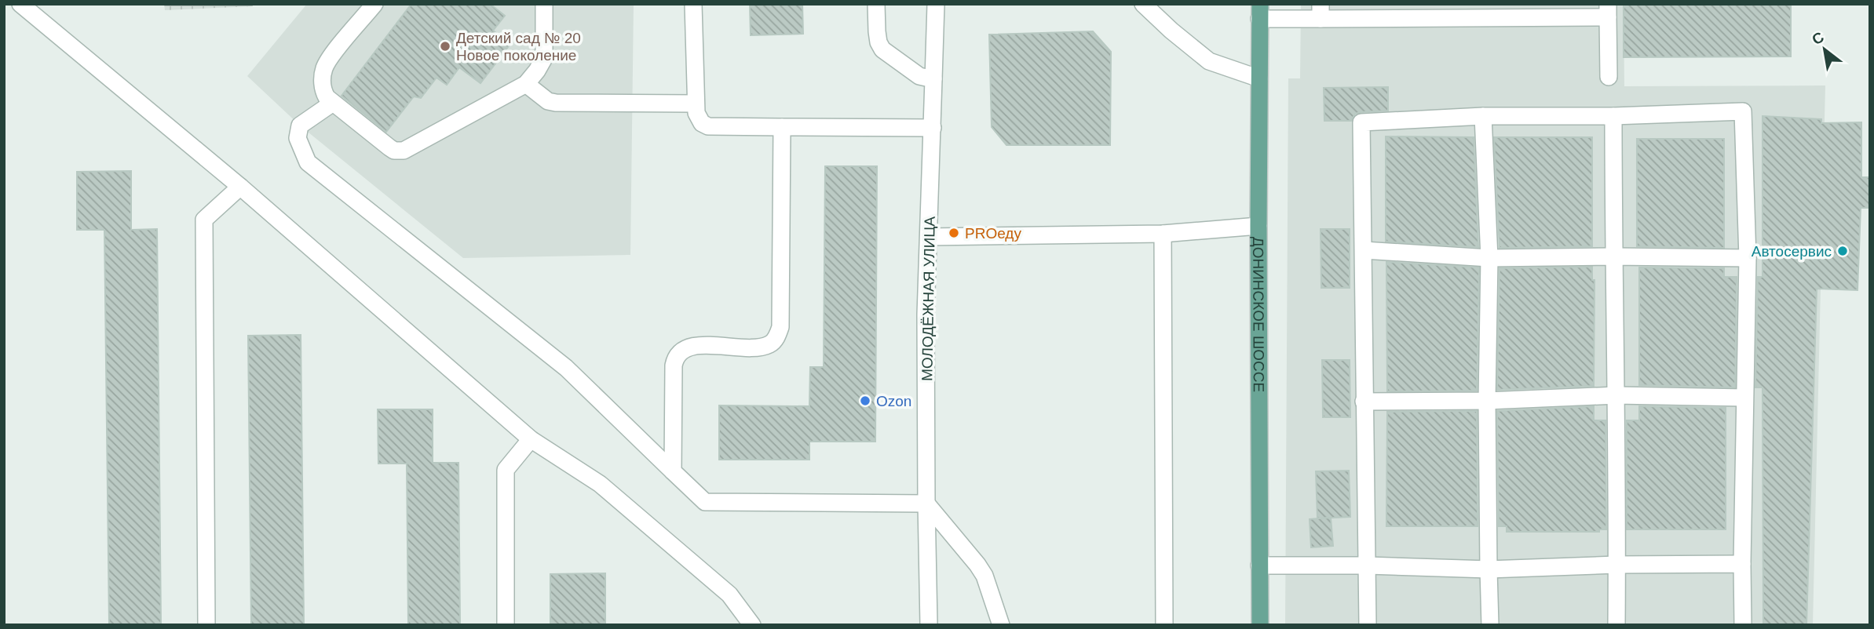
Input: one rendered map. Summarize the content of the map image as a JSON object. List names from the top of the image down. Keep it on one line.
{"streets":{"main road":["ДОНИНСКОЕ ШОССЕ"],"street":["МОЛОДЁЖНАЯ УЛИЦА"]},"places":["Детский сад № 20 Новое поколение","PROеду","Автосервис","Ozon"],"north":"top left"}
